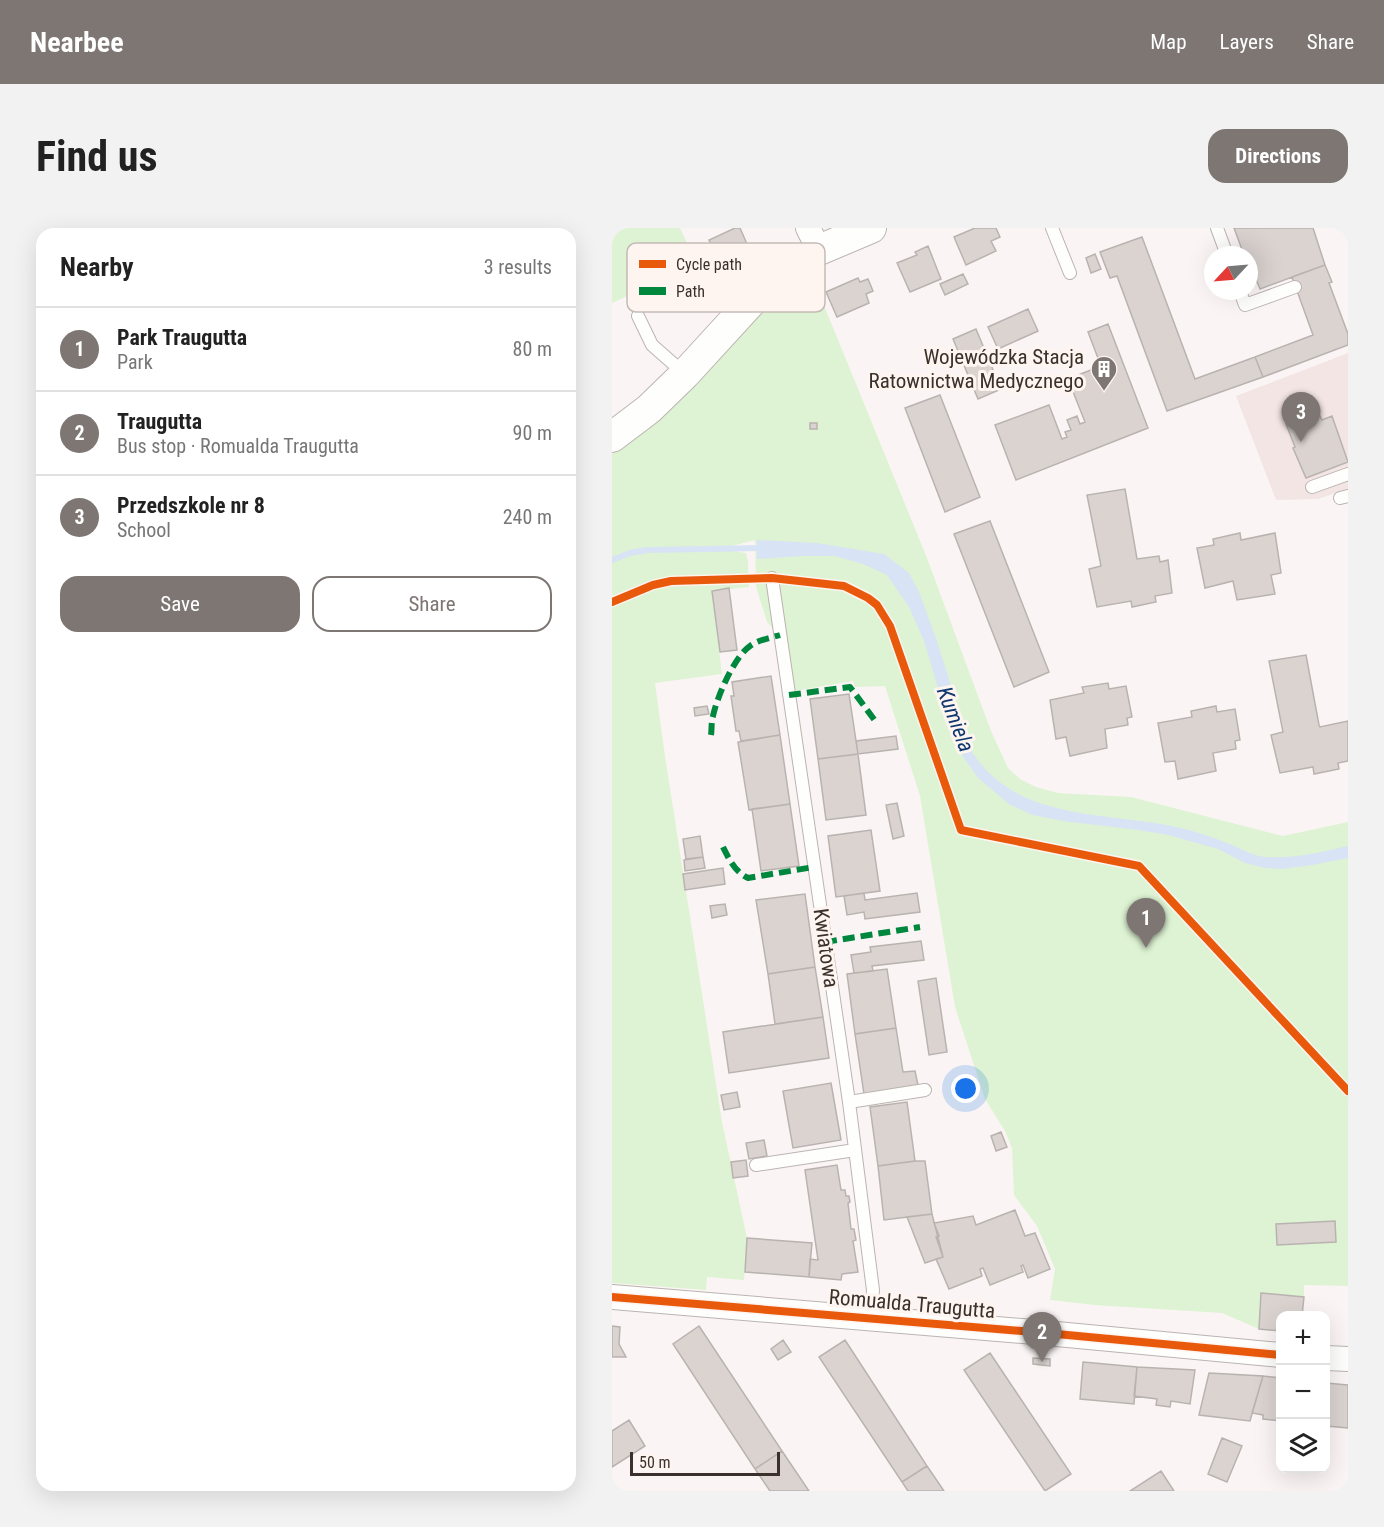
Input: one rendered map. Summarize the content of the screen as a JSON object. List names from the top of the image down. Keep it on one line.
{"streets":{"street":["Romualda Traugutta"],"lane":["Kwiatowa"]},"crossings":[["Kwiatowa","Romualda Traugutta"]],"water":["Kumiela"],"places":{"building":["Wojewódzka Stacja Ratownictwa Medycznego"]},"legend":["Cycle path","Path"],"scale_bar":"50 m","north":"bottom left","page":{"header":"Nearbee","nav":["Map","Layers","Share"],"buttons":["Directions",["Save","Share"]],"title":"Find us","heading":["Nearby","3 results"],"list":[{"mark":"1","name":"Park Traugutta","note":"Park","value":"80 m"},{"mark":"2","name":"Traugutta","note":"Bus stop · Romualda Traugutta","value":"90 m"},{"mark":"3","name":"Przedszkole nr 8","note":"School","value":"240 m"}],"pins":["3","1","2"],"map_buttons":["+","−"],"scale":"50 m"}}
